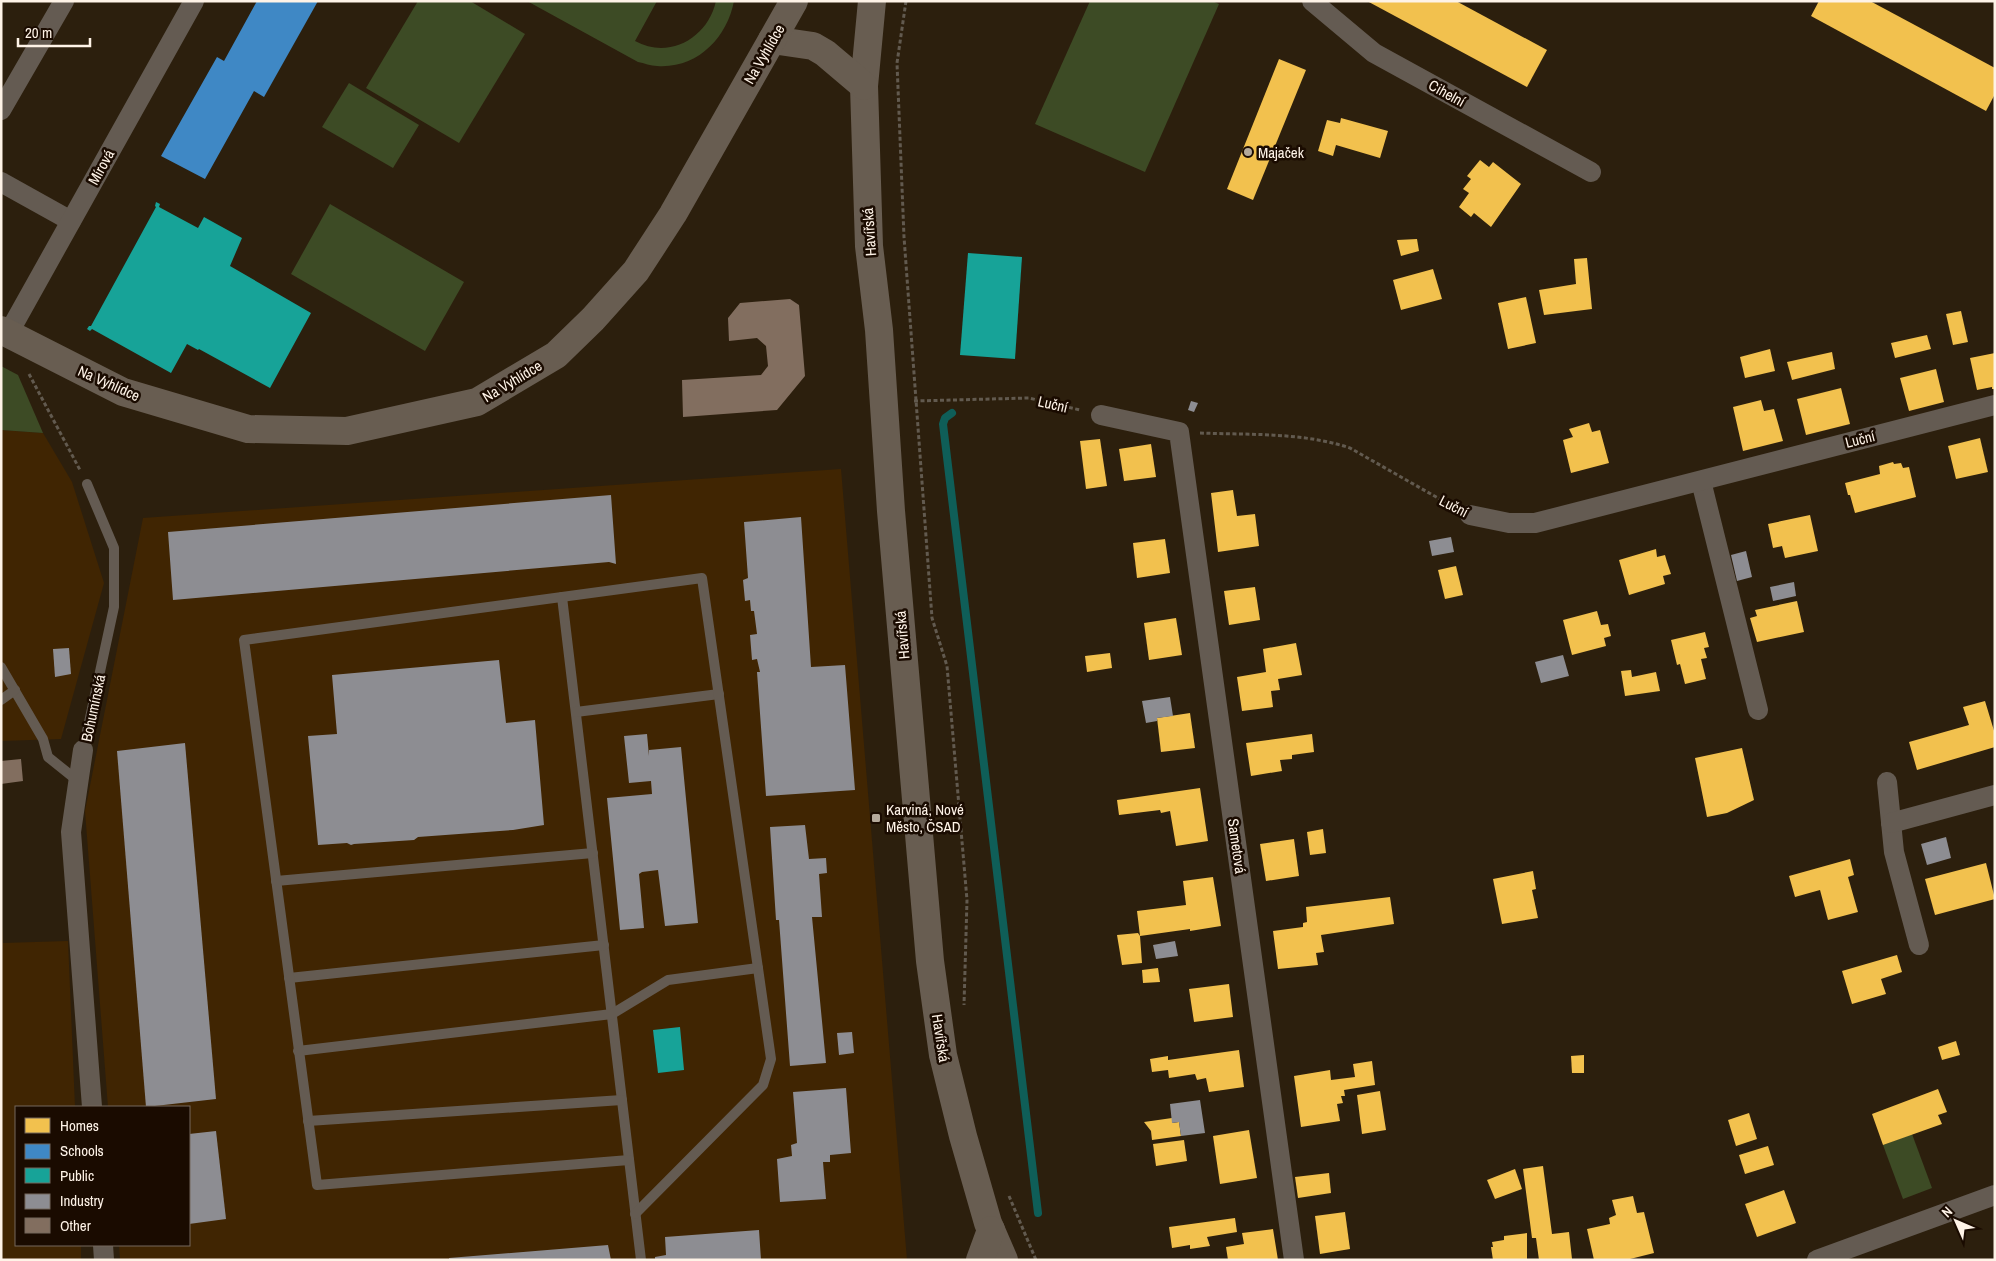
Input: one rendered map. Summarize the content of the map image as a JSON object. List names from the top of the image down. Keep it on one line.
{"streets":{"street":["Na Vyhlídce","Cihelní","Mírová","Havířská","Luční","Bohumínská","Sametová"]},"crossings":[["Na Vyhlídce","Mírová"],["Luční","Sametová"]],"places":{"other":["Majaček"],"transit":["Karviná, Nové Město, ČSAD"]},"legend":["Homes","Schools","Public","Industry","Other"],"scale_bar":"20 m","north":"top left"}
